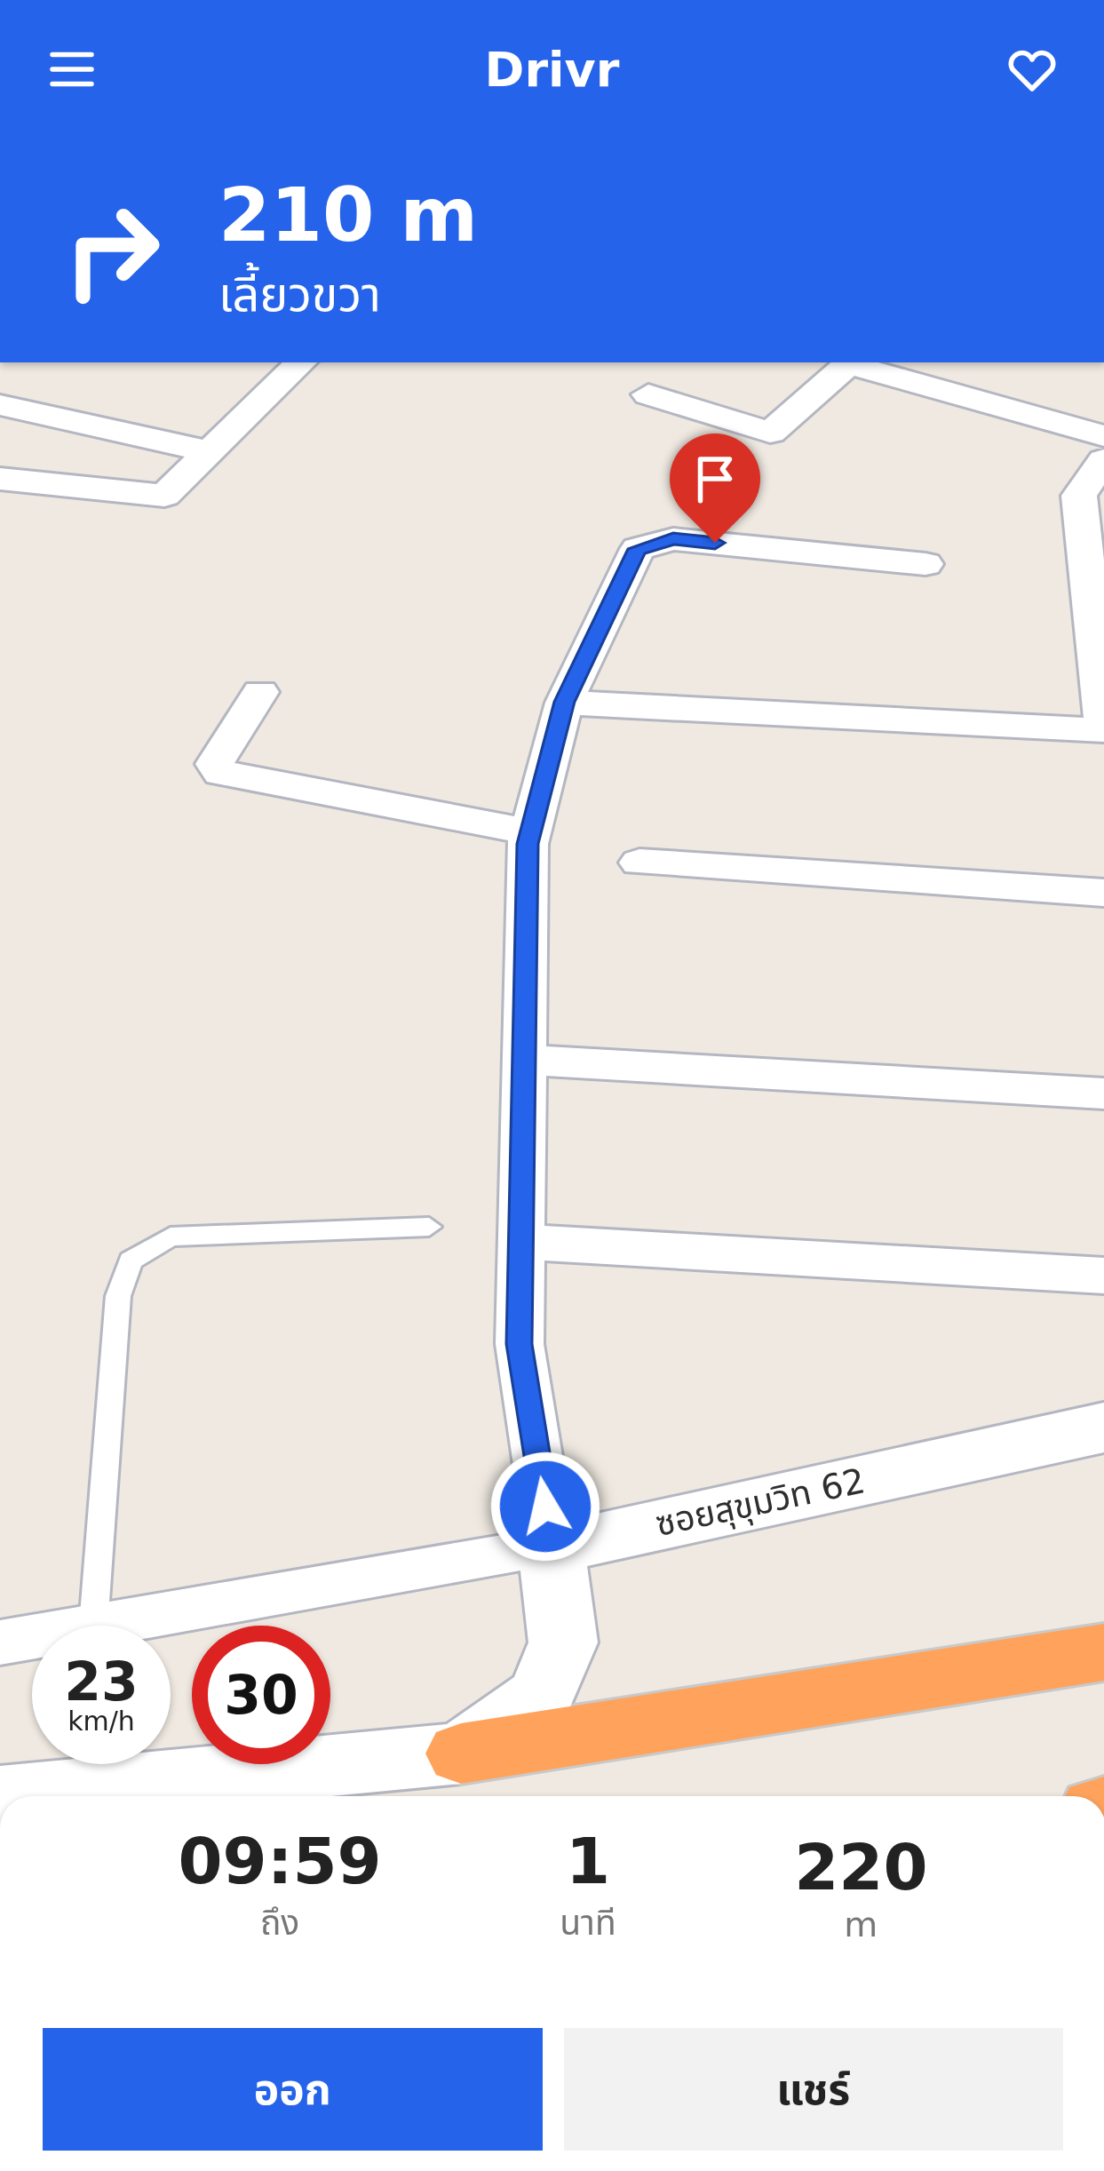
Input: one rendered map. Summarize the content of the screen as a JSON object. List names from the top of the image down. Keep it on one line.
{"streets":{"street":["ซอยสุขุมวิท 62"]},"page":{"header":"Drivr","turn":["210 m","เลี้ยวขวา"],"speed":"23 km/h","limit":"30","eta":["09:59","ถึง","1","นาที","220","m"],"buttons":["ออก","แชร์"]}}
